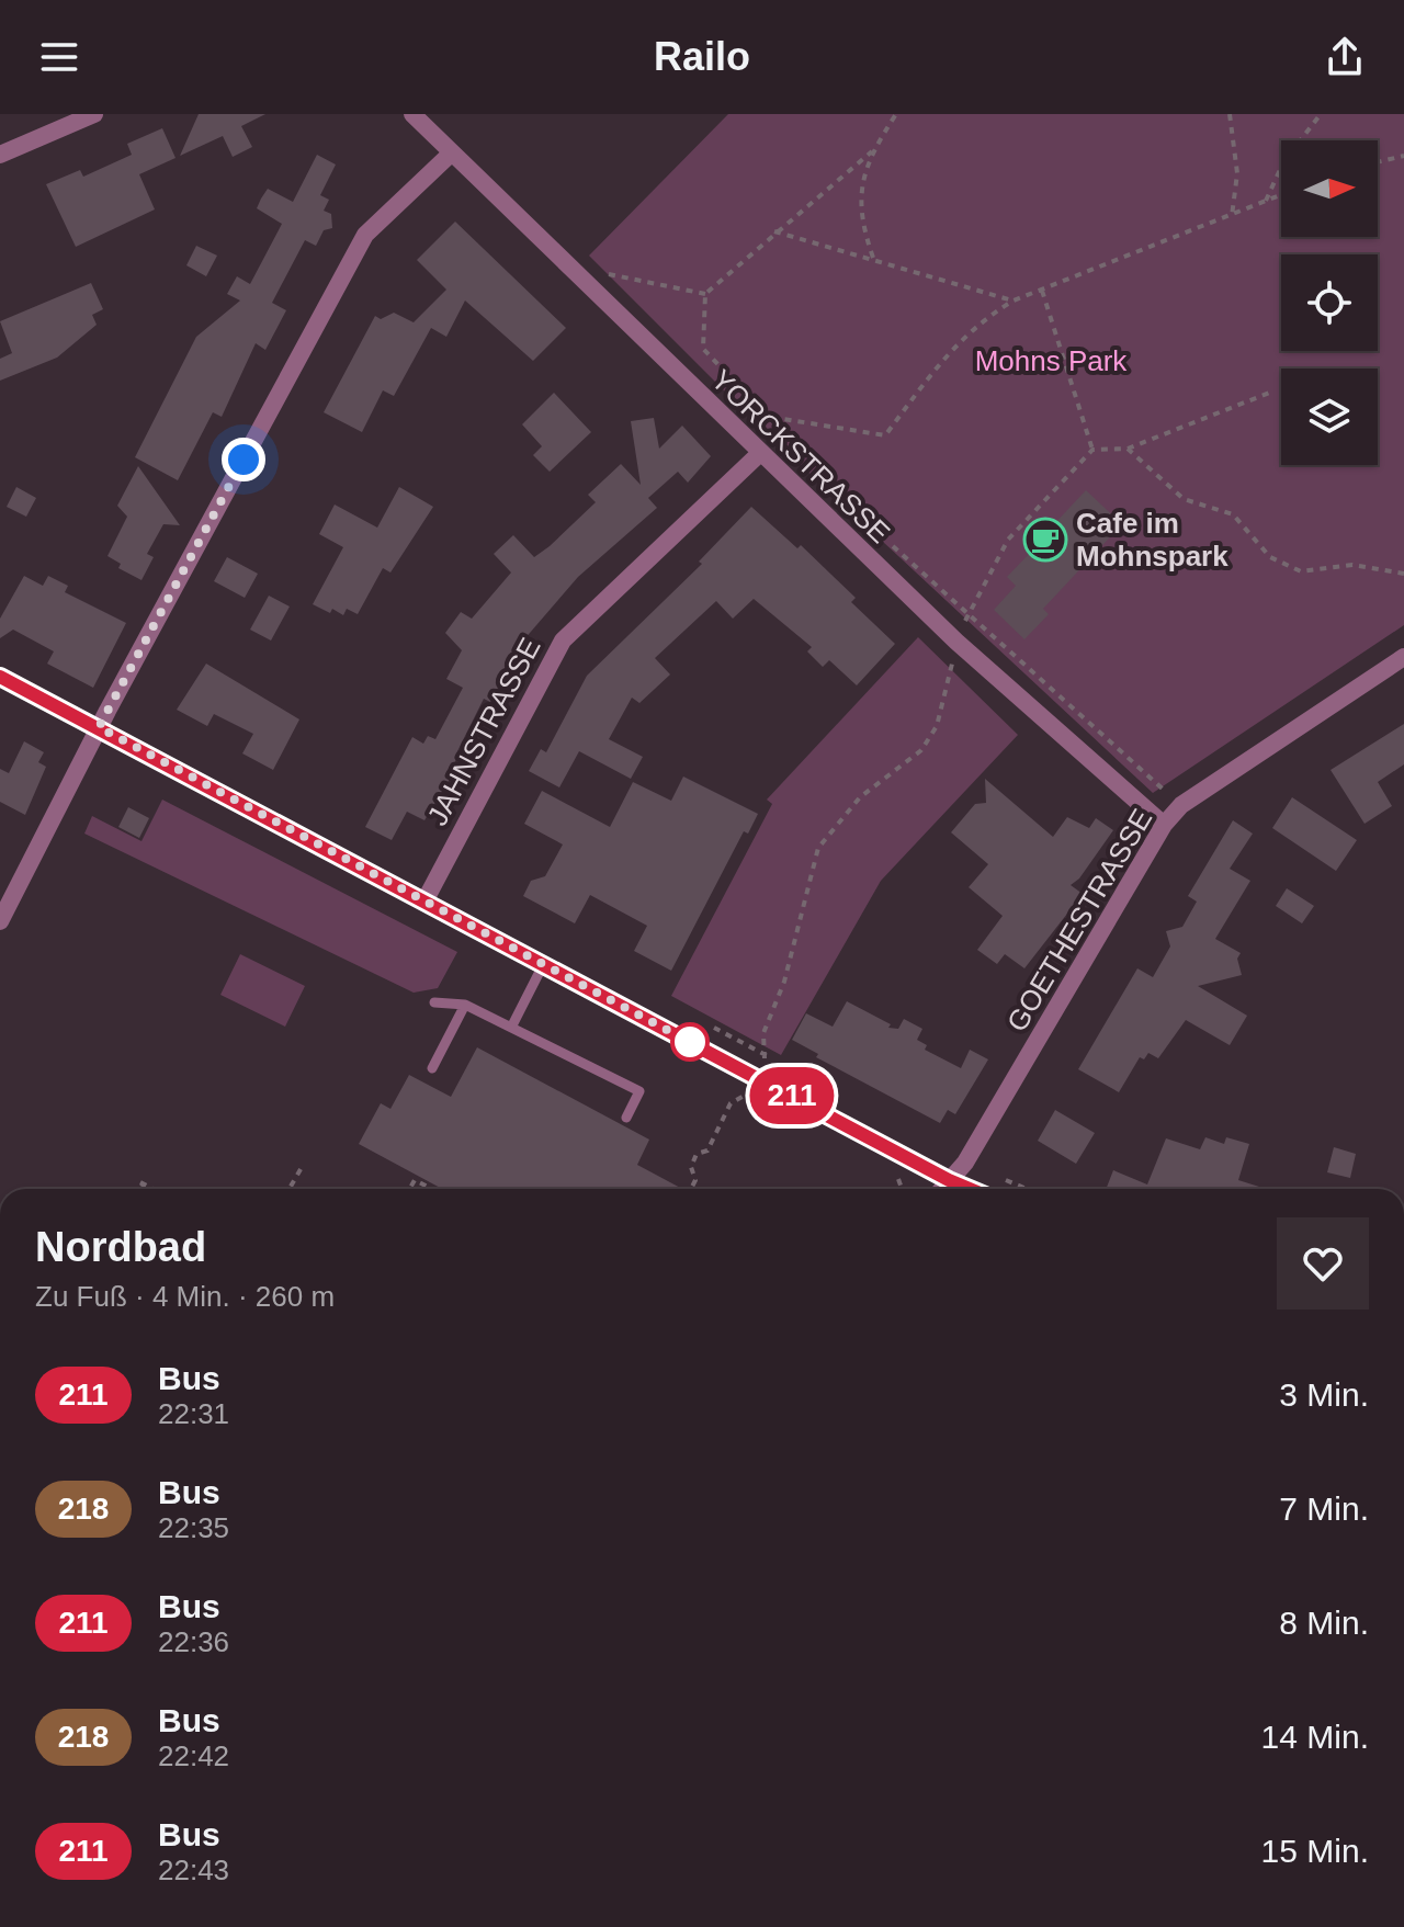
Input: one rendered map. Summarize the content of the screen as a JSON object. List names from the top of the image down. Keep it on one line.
{"streets":{"street":["YORCKSTRASSE","JAHNSTRASSE","GOETHESTRASSE"]},"crossings":[["YORCKSTRASSE","JAHNSTRASSE"],["YORCKSTRASSE","GOETHESTRASSE"]],"parks":["Mohns Park"],"places":{"cafe":["Cafe im Mohnspark"]},"lines":["bus line 211"],"north":"right","page":{"header":"Railo","on_map":"211","heading":["Nordbad","Zu Fuß · 4 Min. · 260 m"],"list":[{"mark":"211","name":"Bus","note":"22:31","value":"3 Min."},{"mark":"218","name":"Bus","note":"22:35","value":"7 Min."},{"mark":"211","name":"Bus","note":"22:36","value":"8 Min."},{"mark":"218","name":"Bus","note":"22:42","value":"14 Min."},{"mark":"211","name":"Bus","note":"22:43","value":"15 Min."}]}}
